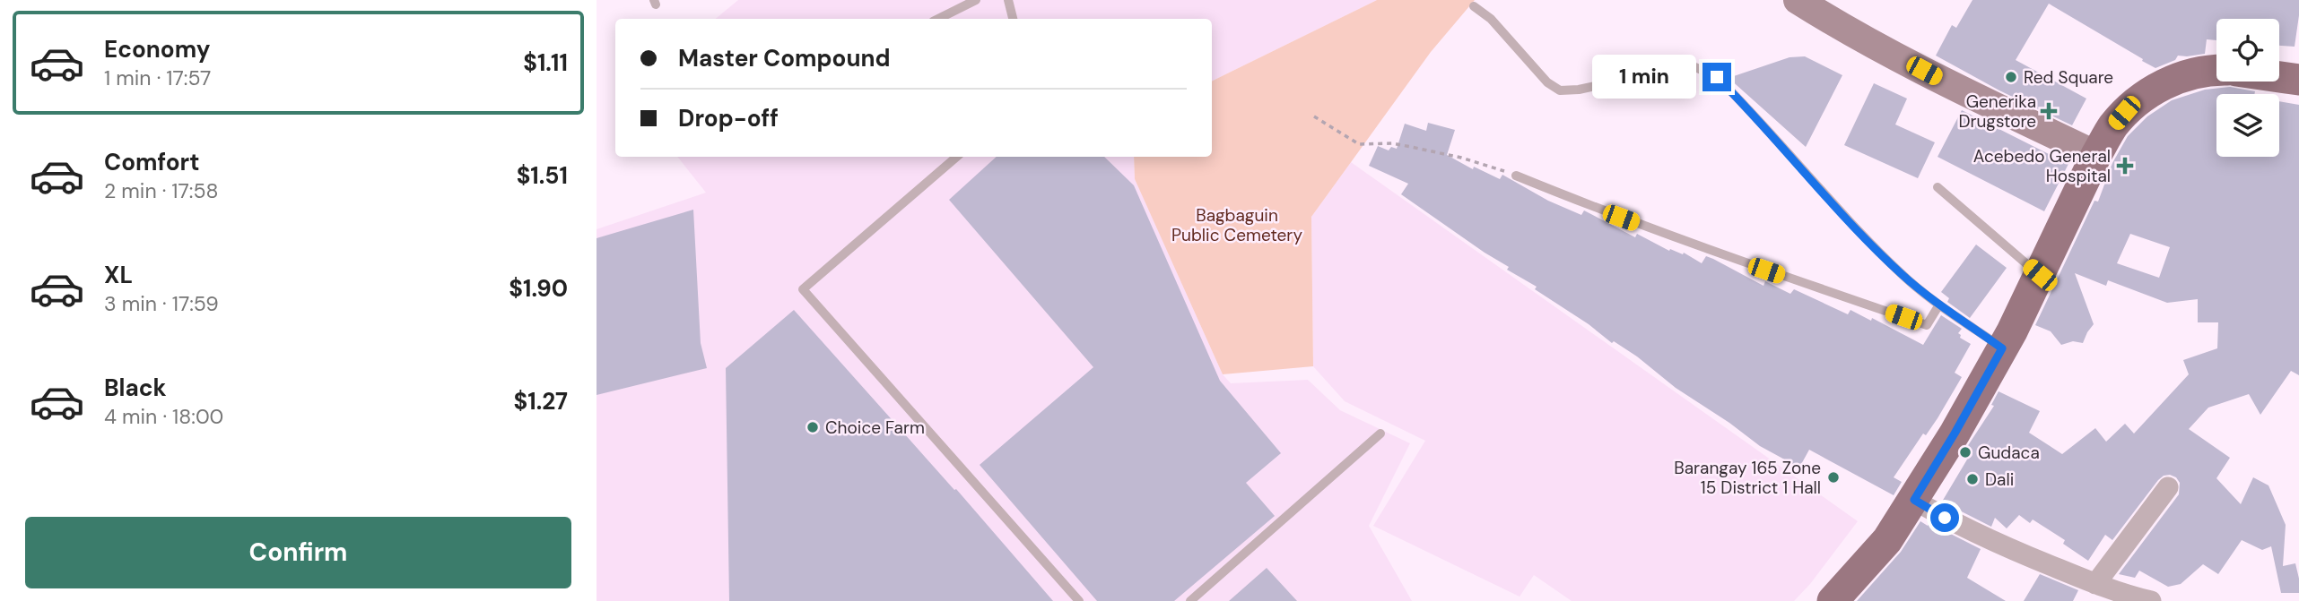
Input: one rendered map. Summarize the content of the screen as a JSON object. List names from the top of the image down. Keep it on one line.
{"parks":["Bagbaguin Public Cemetery"],"places":{"other":["Red Square","Choice Farm","Gudaca","Barangay 165 Zone 15 District 1 Hall","Dali"],"health":["Generika Drugstore","Acebedo General Hospital"]},"page":{"list":[{"name":"Economy","note":"1 min · 17:57","value":"$1.11"},{"name":"Comfort","note":"2 min · 17:58","value":"$1.51"},{"name":"XL","note":"3 min · 17:59","value":"$1.90"},{"name":"Black","note":"4 min · 18:00","value":"$1.27"}],"banner":["Master Compound","Drop-off"],"bubble":"1 min","buttons":"Confirm"}}
